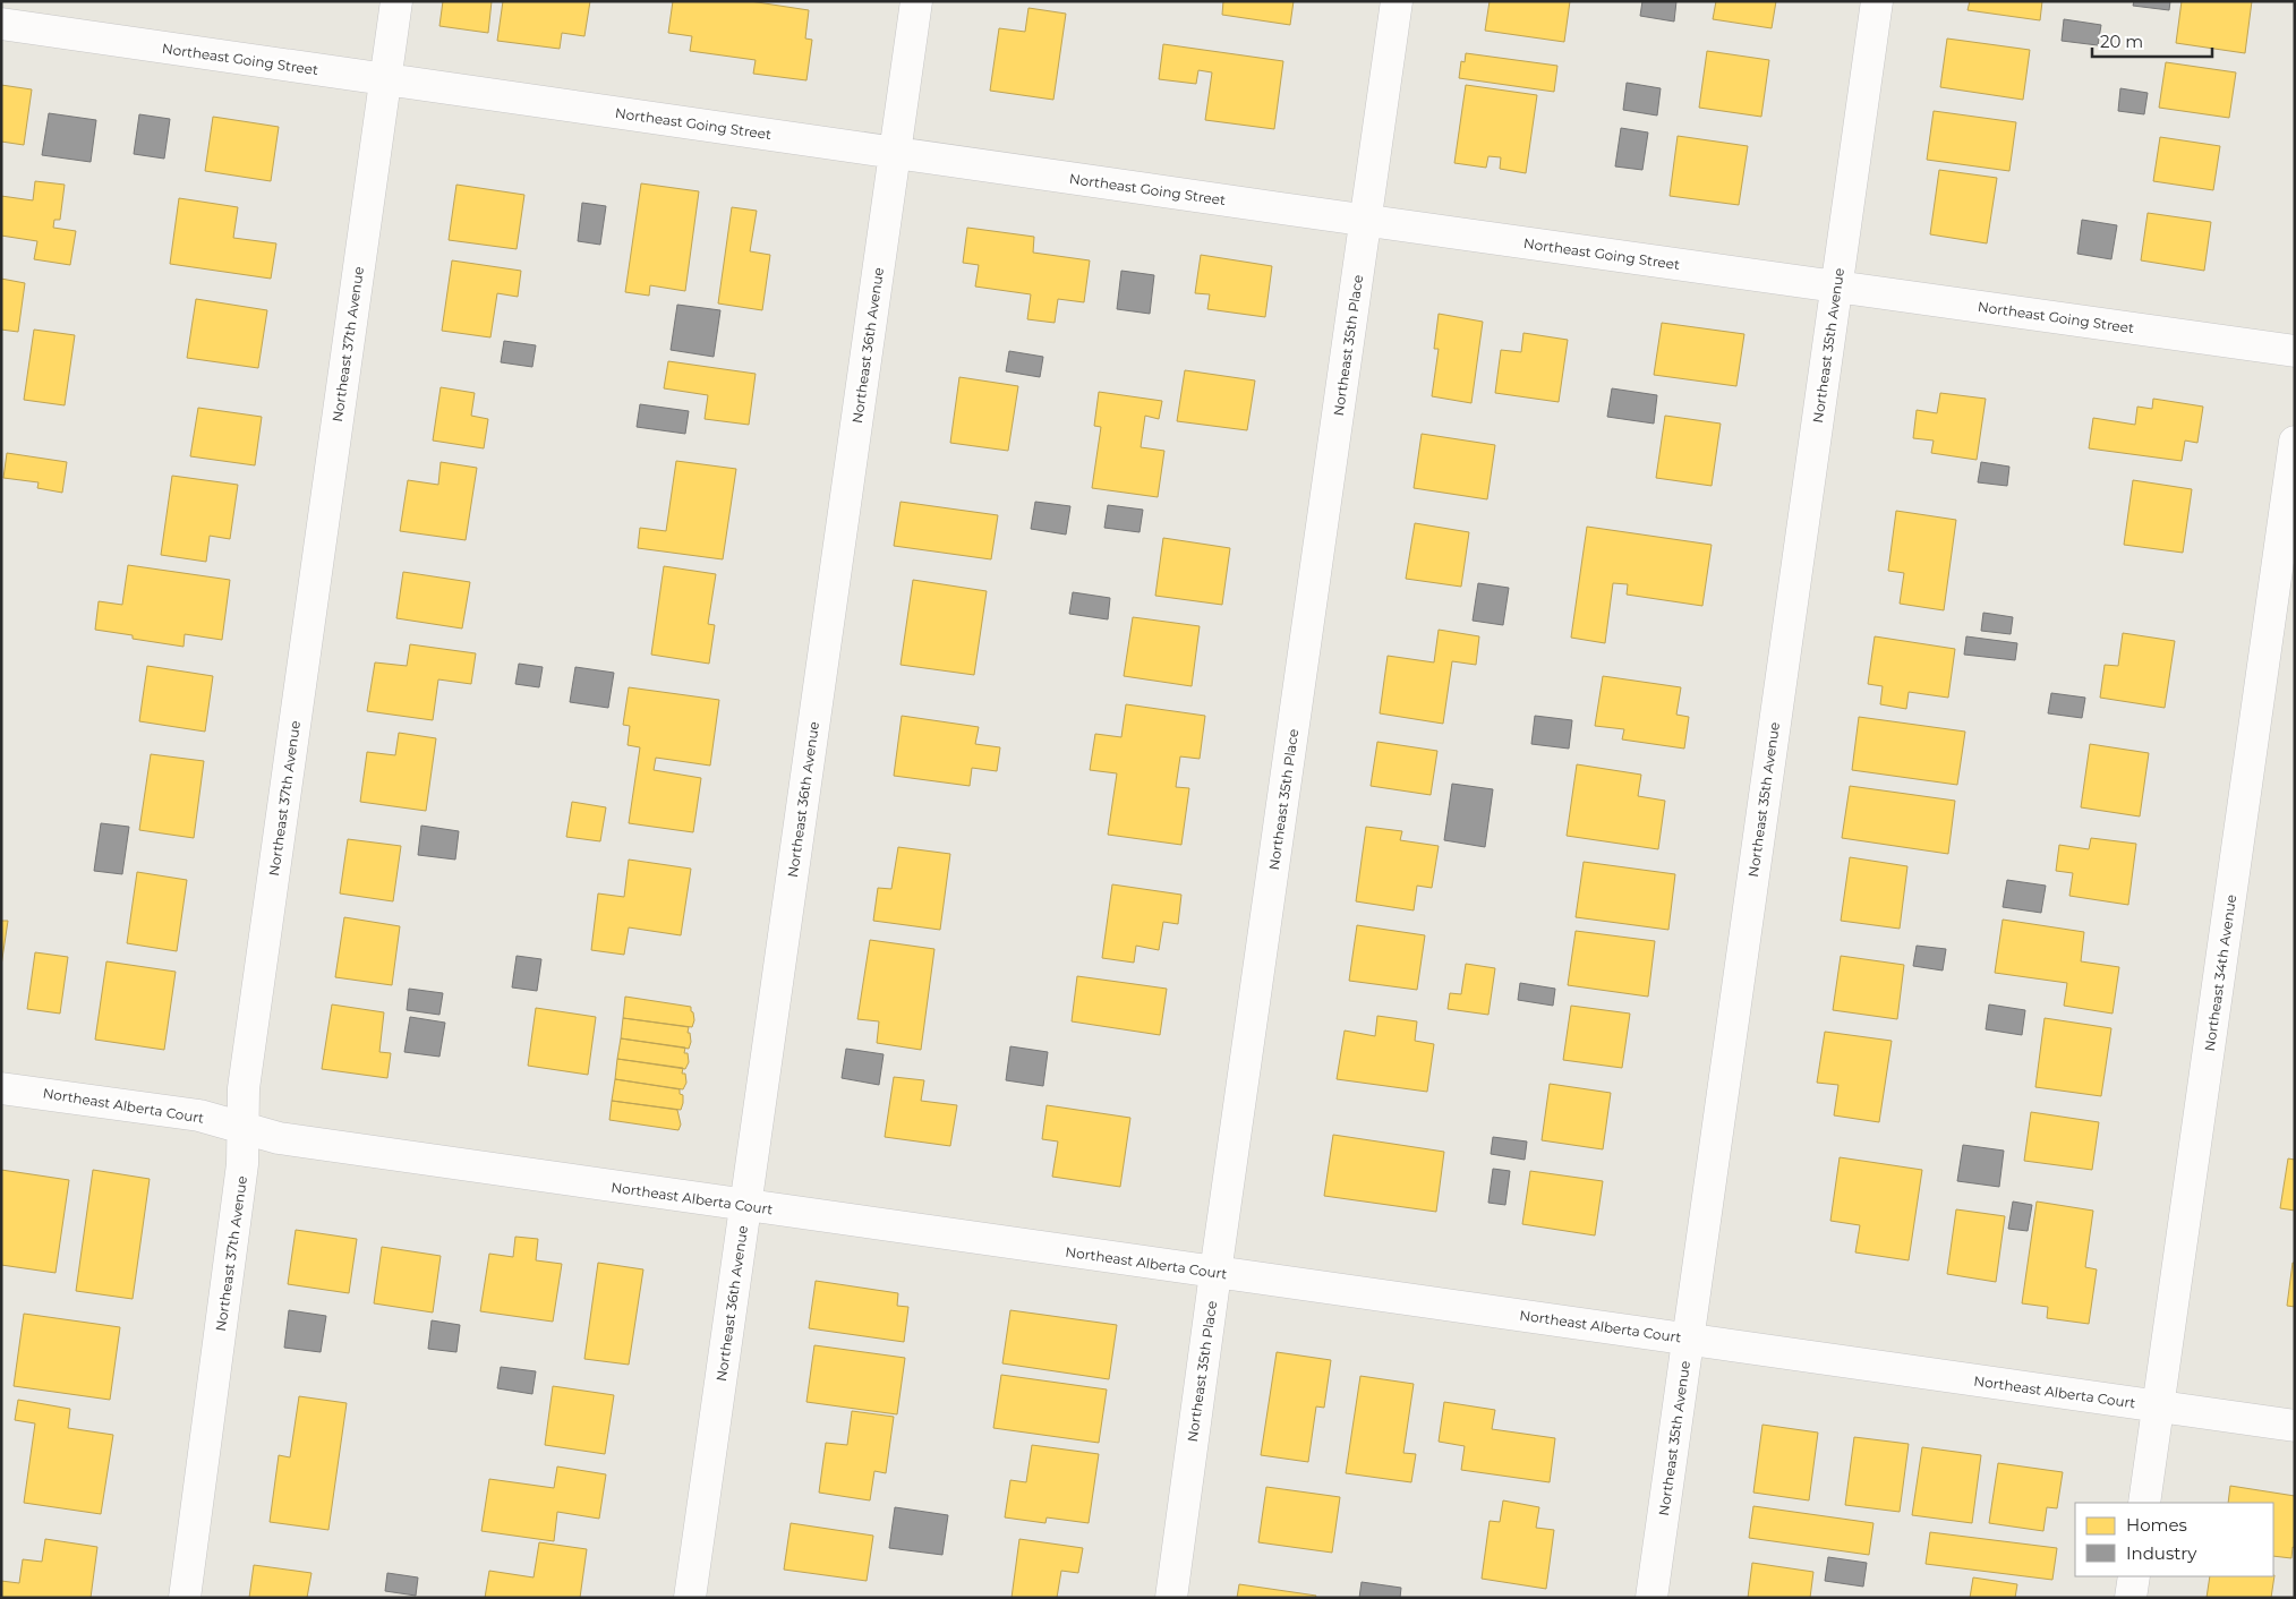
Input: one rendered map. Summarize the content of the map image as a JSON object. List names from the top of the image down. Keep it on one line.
{"streets":{"street":["Northeast Going Street","Northeast 37th Avenue","Northeast 36th Avenue","Northeast 35th Place","Northeast 35th Avenue","Northeast 34th Avenue","Northeast Alberta Court"]},"crossings":[["Northeast Going Street","Northeast 37th Avenue"],["Northeast Going Street","Northeast 36th Avenue"],["Northeast Going Street","Northeast 35th Place"],["Northeast Going Street","Northeast 35th Avenue"],["Northeast 37th Avenue","Northeast Alberta Court"],["Northeast 36th Avenue","Northeast Alberta Court"],["Northeast 35th Place","Northeast Alberta Court"],["Northeast 35th Avenue","Northeast Alberta Court"],["Northeast 34th Avenue","Northeast Alberta Court"]],"legend":["Homes","Industry"],"scale_bar":"20 m"}
